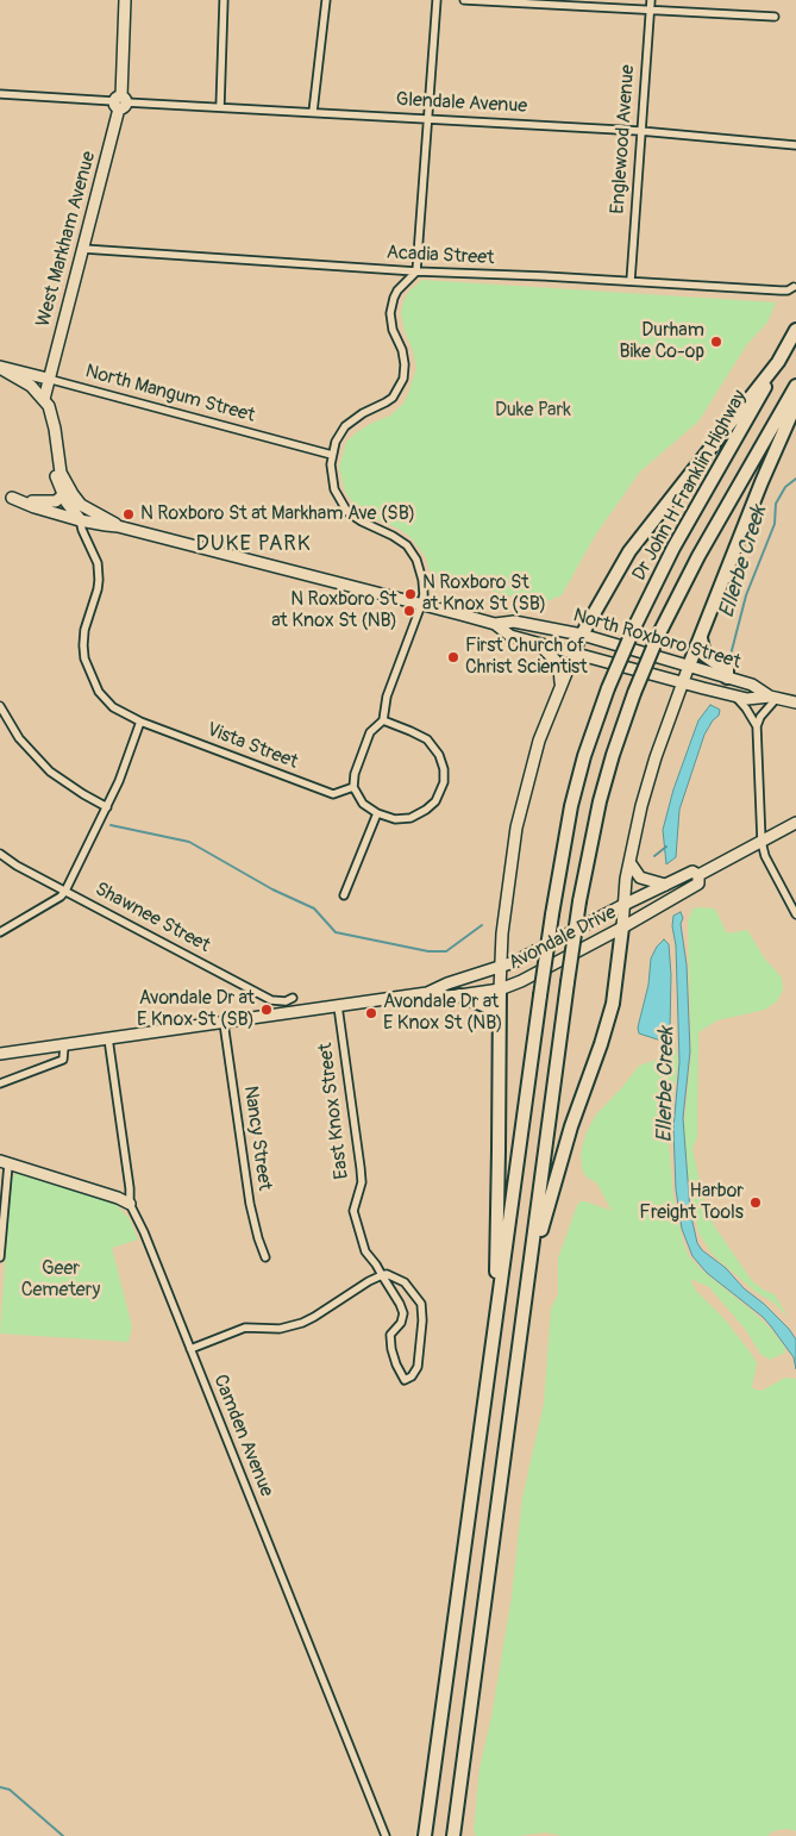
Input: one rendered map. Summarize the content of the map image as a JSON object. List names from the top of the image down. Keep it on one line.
{"streets":{"highway":["Dr John H Franklin Highway"],"main road":["West Markham Avenue","North Mangum Street","North Roxboro Street","Avondale Drive"],"street":["Glendale Avenue","Englewood Avenue","Acadia Street","Vista Street","Shawnee Street","East Knox Street","Nancy Street","Camden Avenue"]},"crossings":[["Glendale Avenue","Englewood Avenue"],["Glendale Avenue","West Markham Avenue"],["Englewood Avenue","Acadia Street"],["West Markham Avenue","Acadia Street"],["West Markham Avenue","North Mangum Street"],["West Markham Avenue","North Roxboro Street"],["North Roxboro Street","Vista Street"],["Avondale Drive","East Knox Street"],["Avondale Drive","Nancy Street"],["Avondale Drive","Camden Avenue"]],"districts":["DUKE PARK"],"water":["Ellerbe Creek"],"parks":["Duke Park","Geer Cemetery"],"places":["Durham Bike Co-op","N Roxboro St at Markham Ave (SB)","N Roxboro St at Knox St (SB)","N Roxboro St at Knox St (NB)","First Church of Christ Scientist","Avondale Dr at E Knox St (SB)","Avondale Dr at E Knox St (NB)","Harbor Freight Tools"]}
